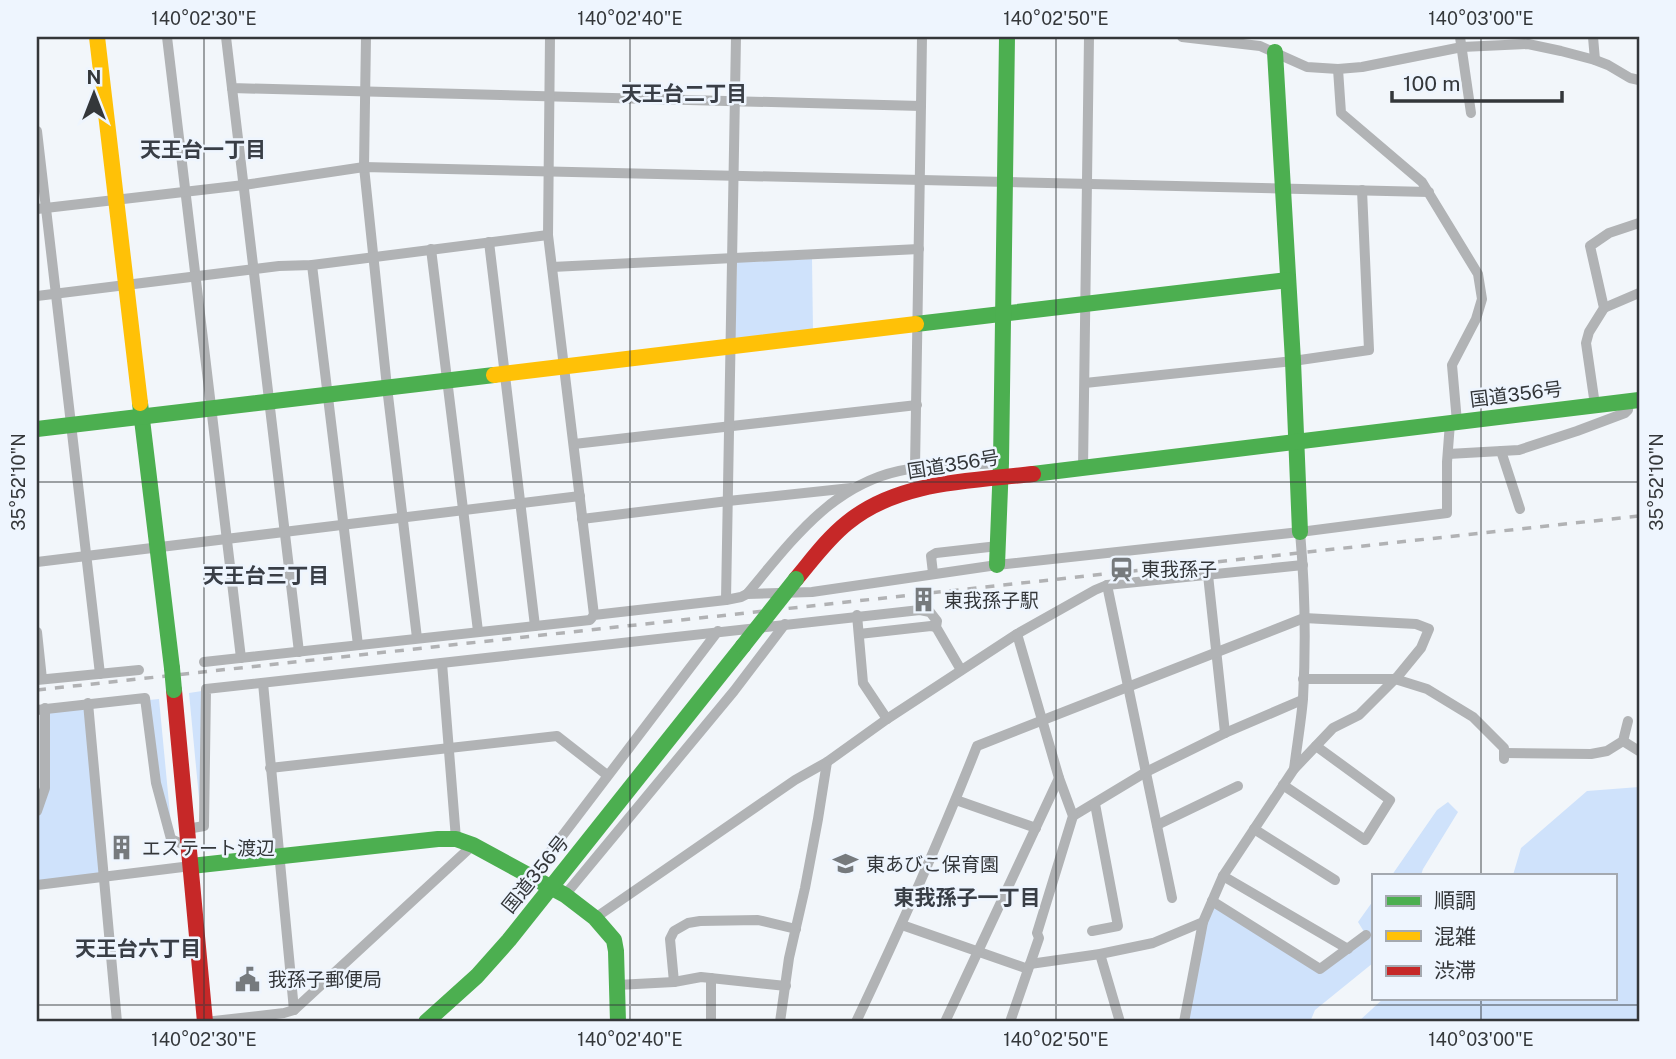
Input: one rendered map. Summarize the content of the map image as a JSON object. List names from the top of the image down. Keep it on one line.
{"streets":{"main road":["国道356号"]},"districts":["天王台二丁目","天王台一丁目","天王台三丁目","東我孫子一丁目","天王台六丁目"],"places":{"station":["東我孫子"],"building":["東我孫子駅","エステート渡辺"],"school or university":["東あびこ保育園"],"public building":["我孫子郵便局"]},"legend":["順調","混雑","渋滞"],"scale_bar":"100 m","north":"top","coordinates":["140°02'30\"E","140°02'40\"E","140°02'50\"E","140°03'00\"E","35°52'10\"N"]}
